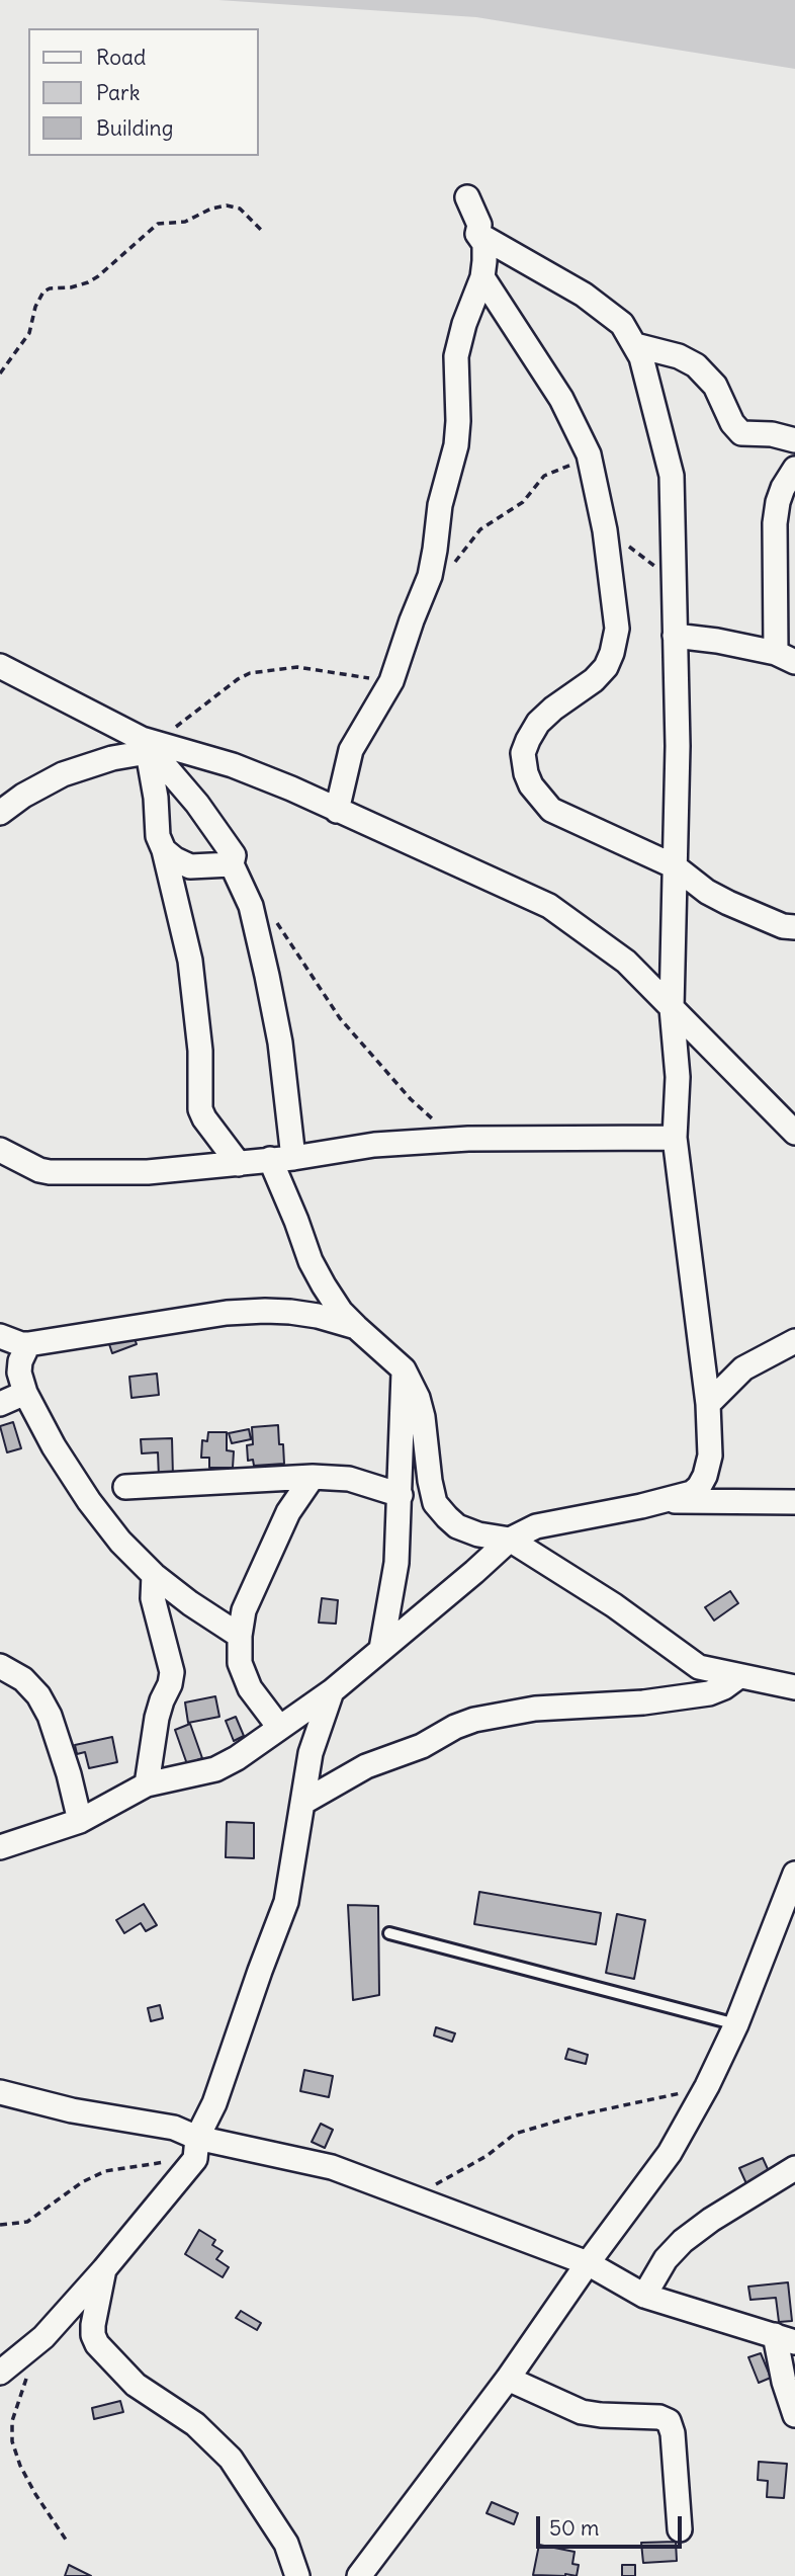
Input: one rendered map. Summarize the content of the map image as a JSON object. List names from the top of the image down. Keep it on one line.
{"legend":["Road","Park","Building"],"scale_bar":"50 m"}
